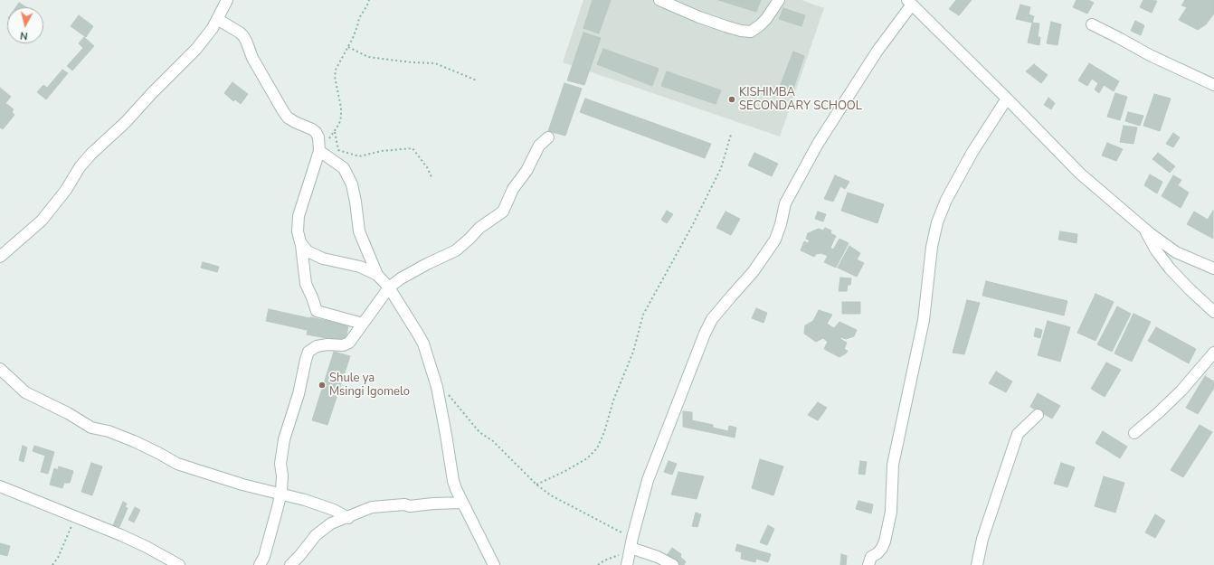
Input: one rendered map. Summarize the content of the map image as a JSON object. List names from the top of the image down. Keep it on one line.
{"places":["KISHIMBA SECONDARY SCHOOL","Shule ya Msingi Igomelo"],"north":"bottom"}
